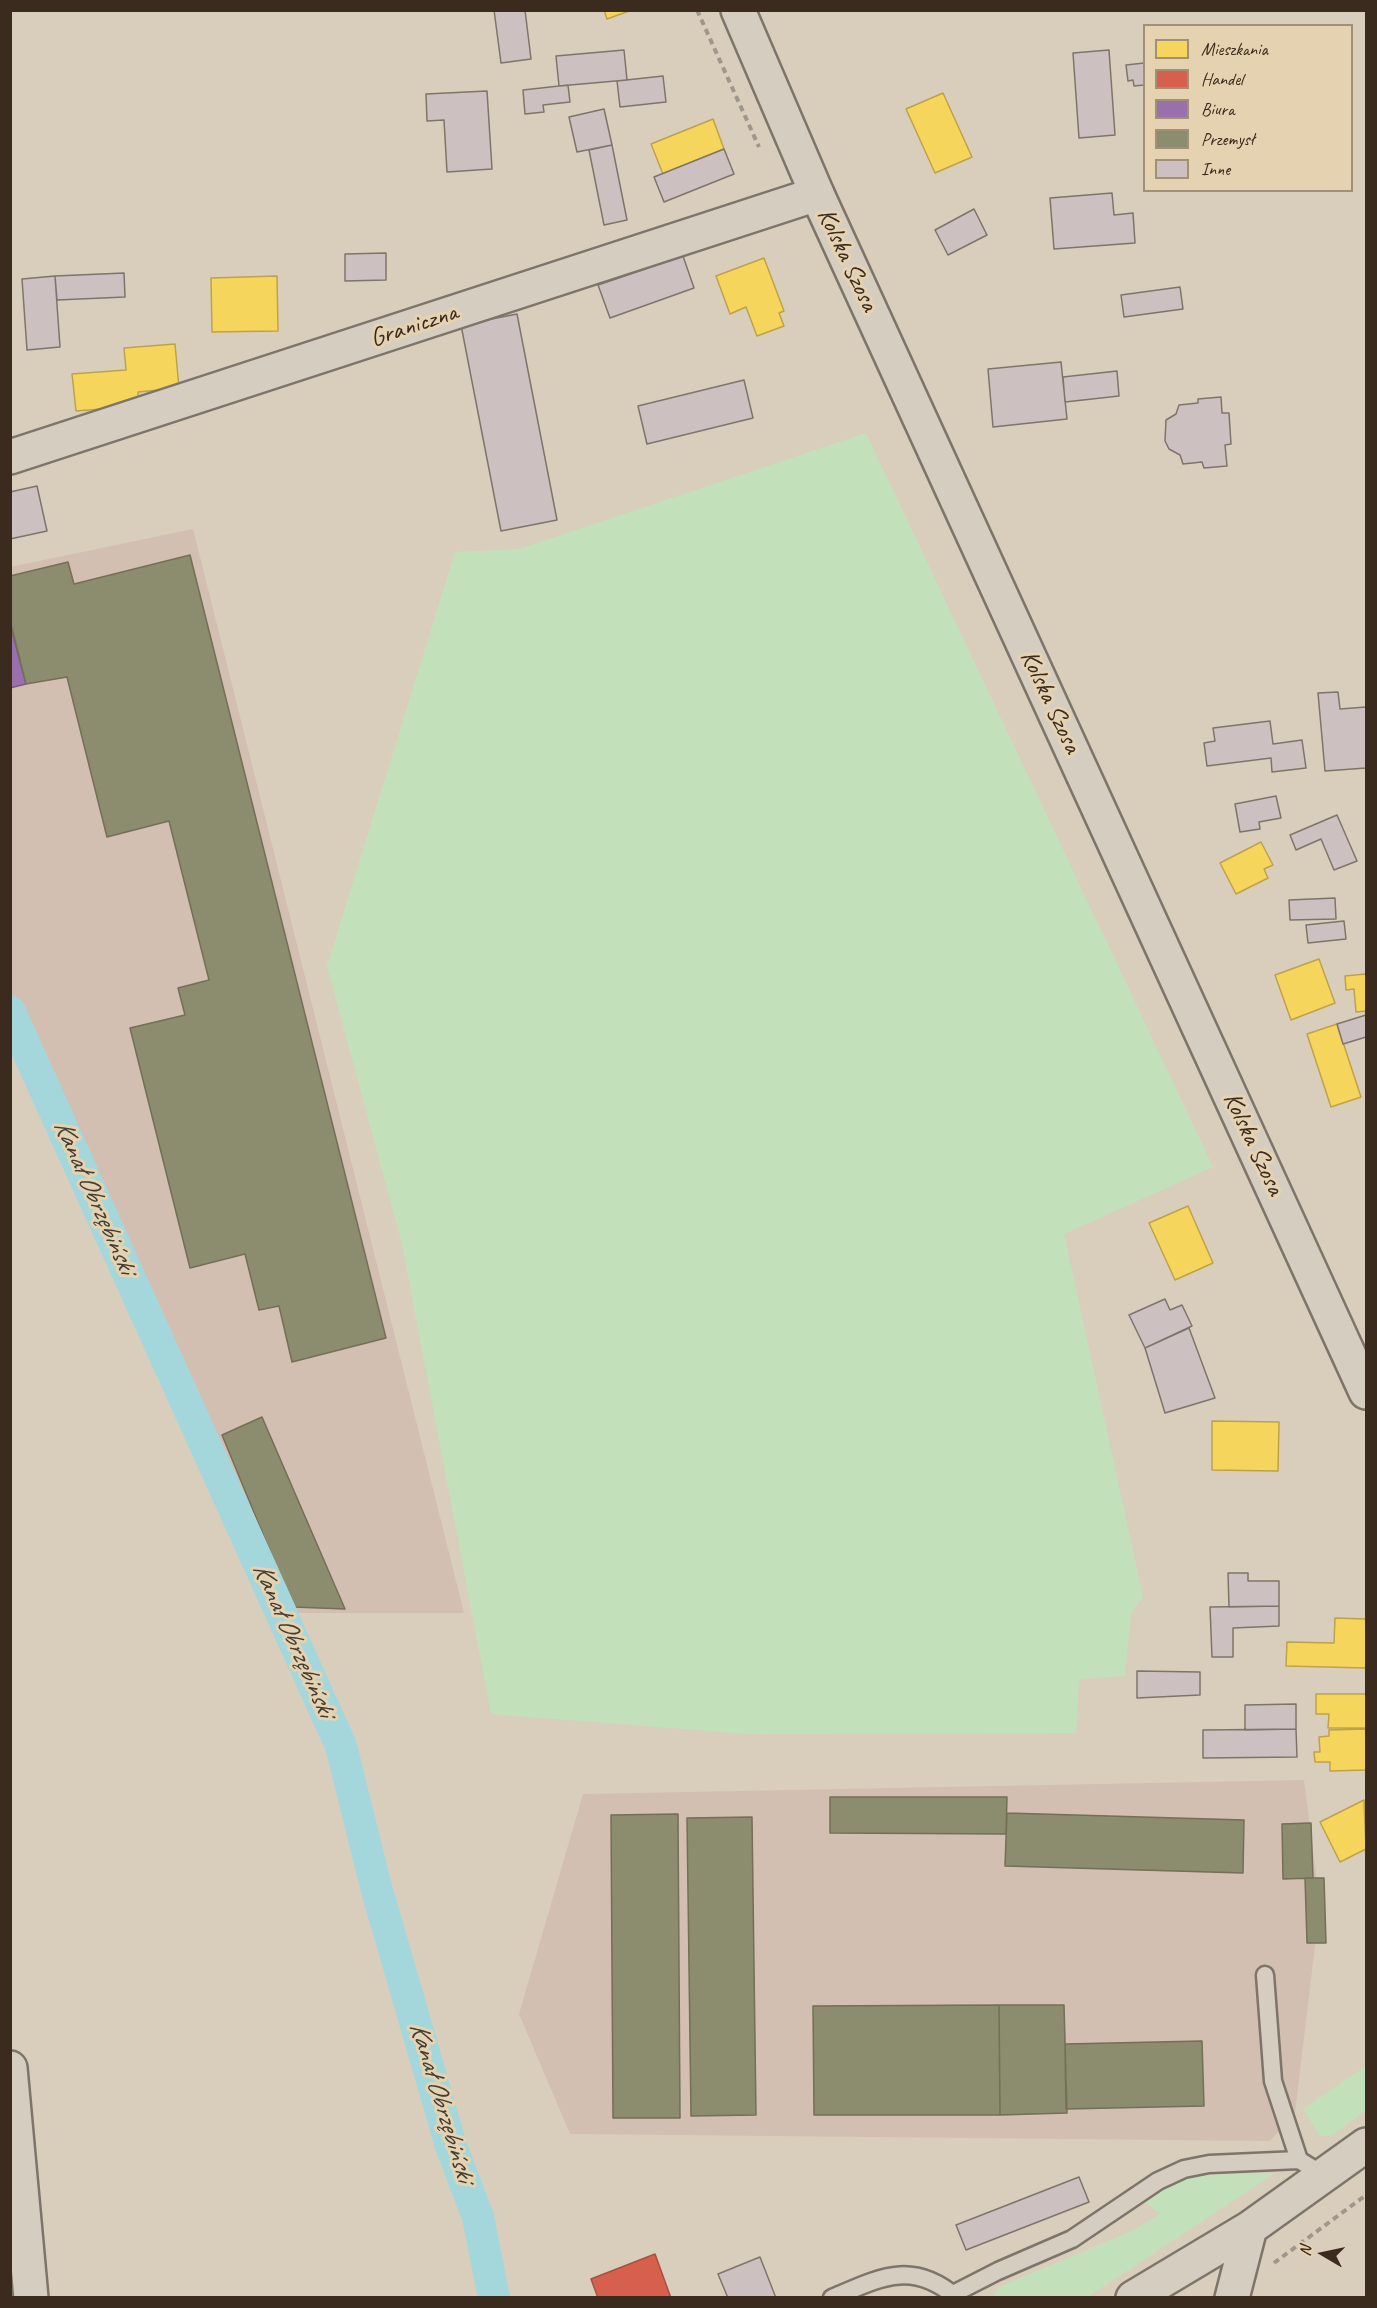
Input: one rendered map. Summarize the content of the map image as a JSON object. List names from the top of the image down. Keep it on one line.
{"streets":{"street":["Kolska Szosa","Graniczna"]},"crossings":[["Kolska Szosa","Graniczna"]],"water":["Kanał Obrzębiński"],"legend":["Mieszkania","Handel","Biura","Przemysł","Inne"],"north":"left"}
